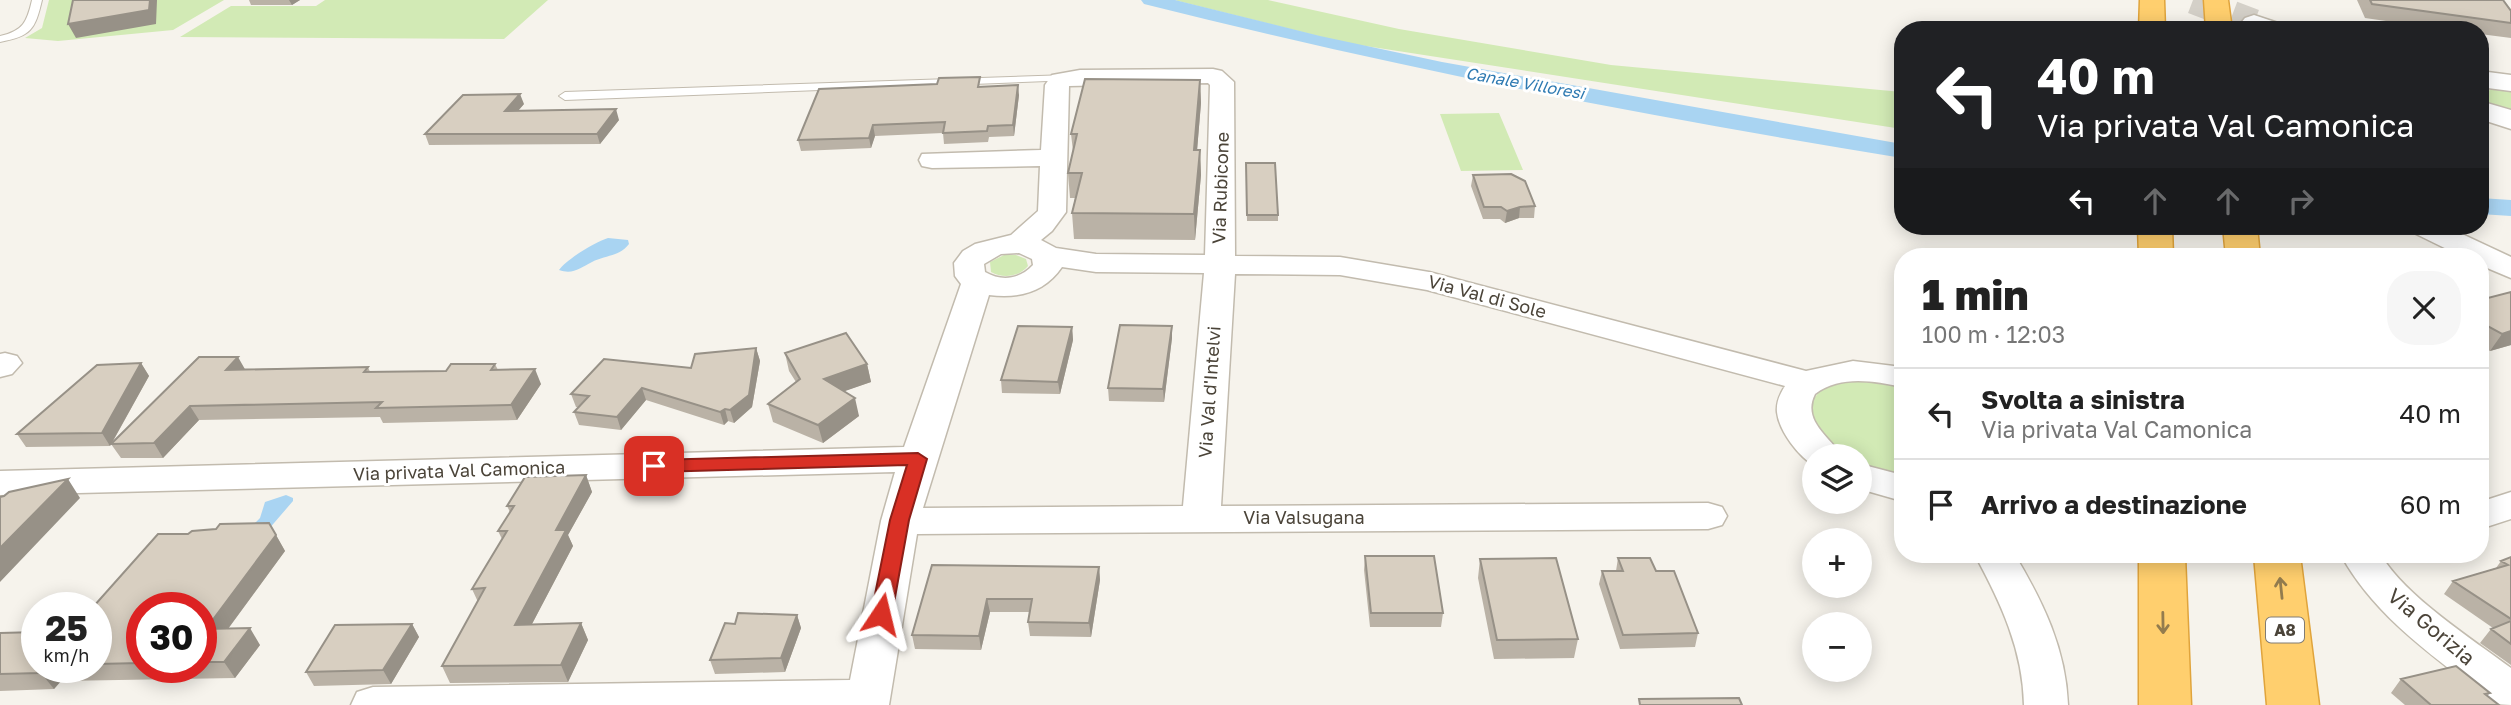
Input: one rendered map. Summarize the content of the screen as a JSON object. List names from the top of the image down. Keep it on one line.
{"streets":{"highway":["A8"],"street":["Via Rubicone","Via Val di Sole","Via Val d'Intelvi","Via privata Val Camonica","Via Valsugana","Via Gorizia"]},"crossings":[["Via Rubicone","Via Val di Sole"],["Via Rubicone","Via Val d'Intelvi"],["Via Val di Sole","Via Val d'Intelvi"],["Via Val d'Intelvi","Via Valsugana"]],"water":["Canale Villoresi"],"page":{"turn":["40 m","Via privata Val Camonica"],"heading":["1 min","100 m · 12:03"],"list":[{"name":"Svolta a sinistra","note":"Via privata Val Camonica","value":"40 m"},{"name":"Arrivo a destinazione","value":"60 m"}],"map_buttons":["+","−"],"speed":"25 km/h","limit":"30"}}
